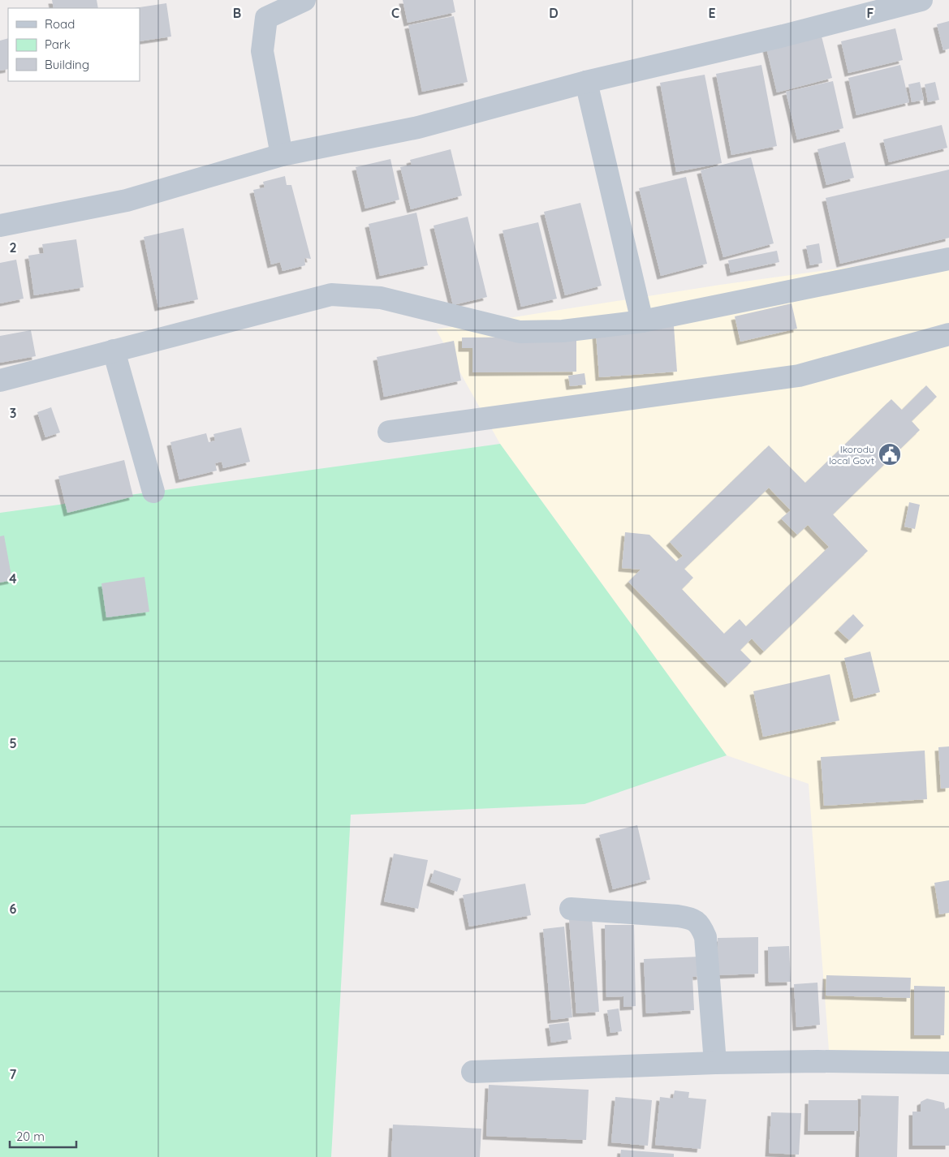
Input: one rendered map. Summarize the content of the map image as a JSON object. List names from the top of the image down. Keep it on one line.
{"places":{"public building":["Ikorodu local Govt"]},"legend":["Road","Park","Building"],"scale_bar":"20 m","grid":{"columns":["B","C","D","E","F"],"rows":["2","3","4","5","6","7"]}}
